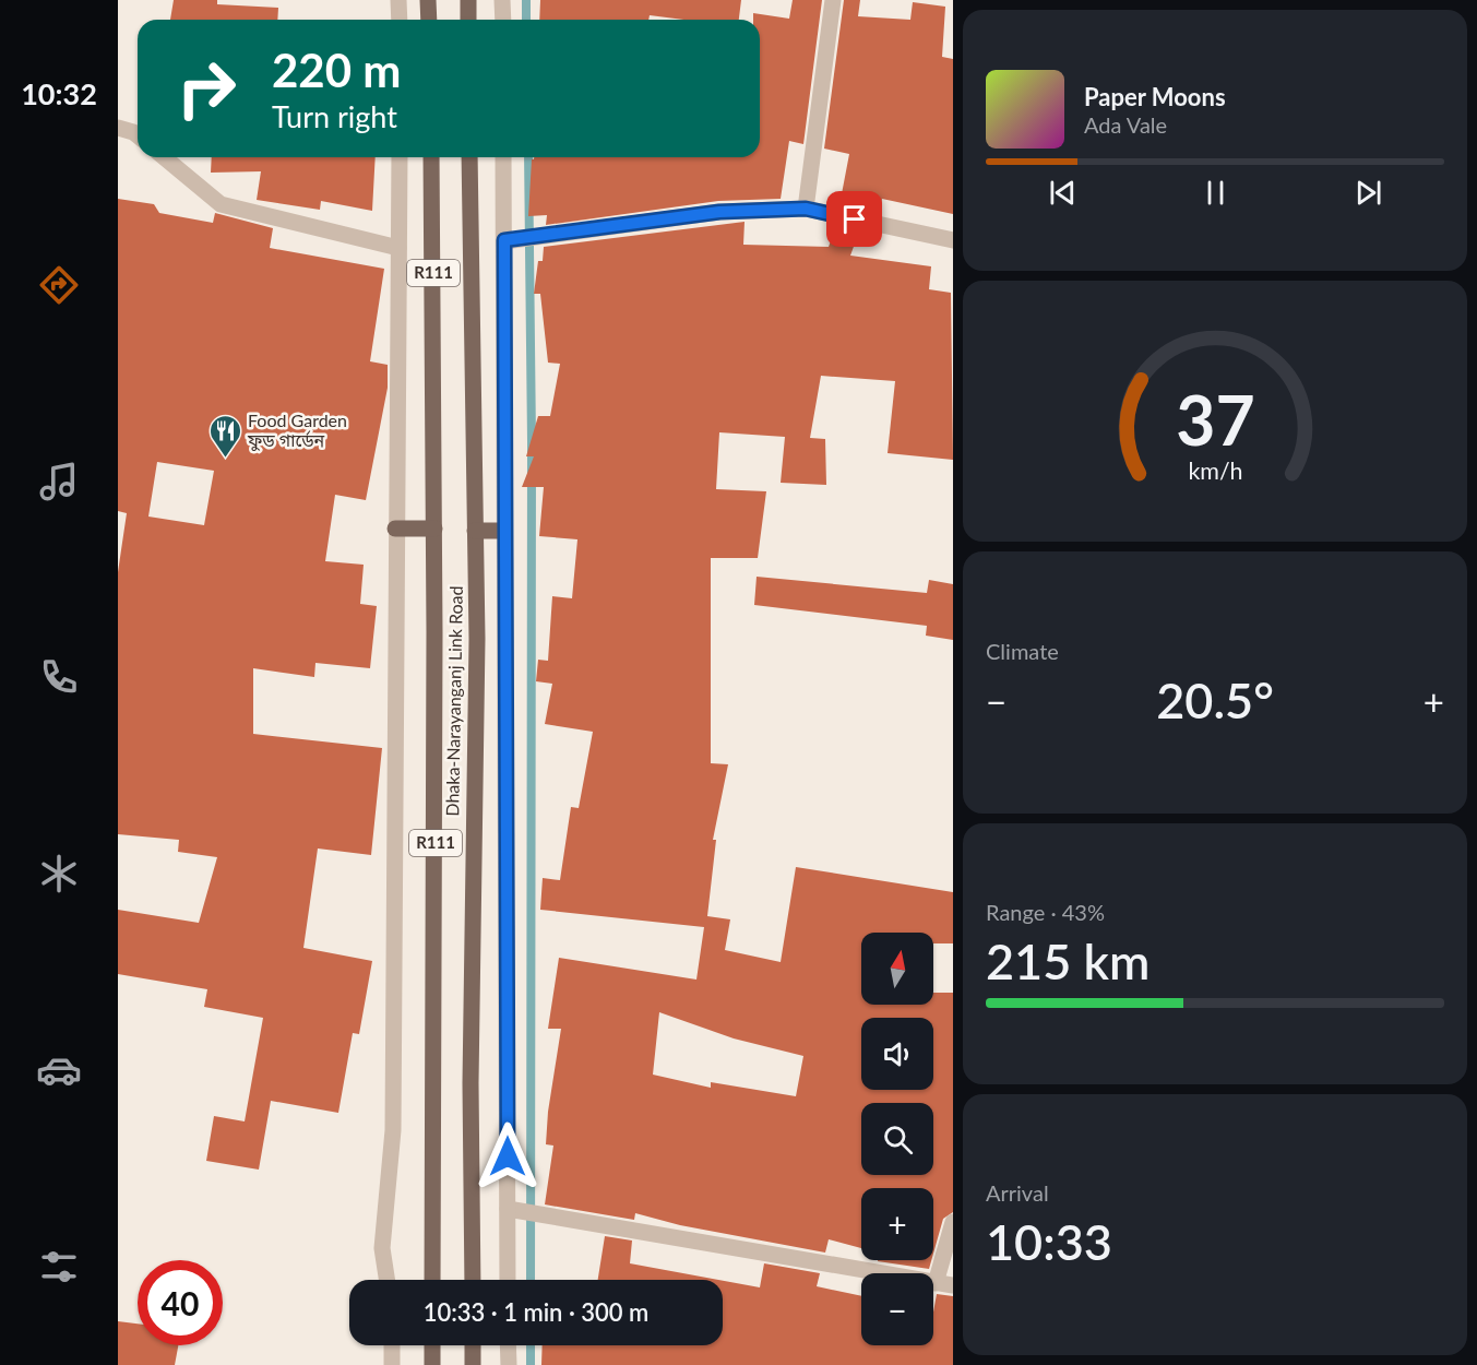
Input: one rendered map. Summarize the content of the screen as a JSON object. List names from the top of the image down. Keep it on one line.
{"streets":{"main road":["R111","Dhaka-Narayanganj Link Road"]},"places":{"restaurant":["Food Garden ফুড গার্ডেন"]},"north":"top","page":{"tabs":"10:32","turn":["220 m","Turn right"],"song":["Paper Moons","Ada Vale"],"tile":["Climate",["Range · 43%","215 km"],["Arrival","10:33"]],"heat":["−","20.5°","+"],"map_buttons":["+","−"],"limit":"40","trip":"10:33 · 1 min · 300 m","gauge":["37","km/h"]}}
